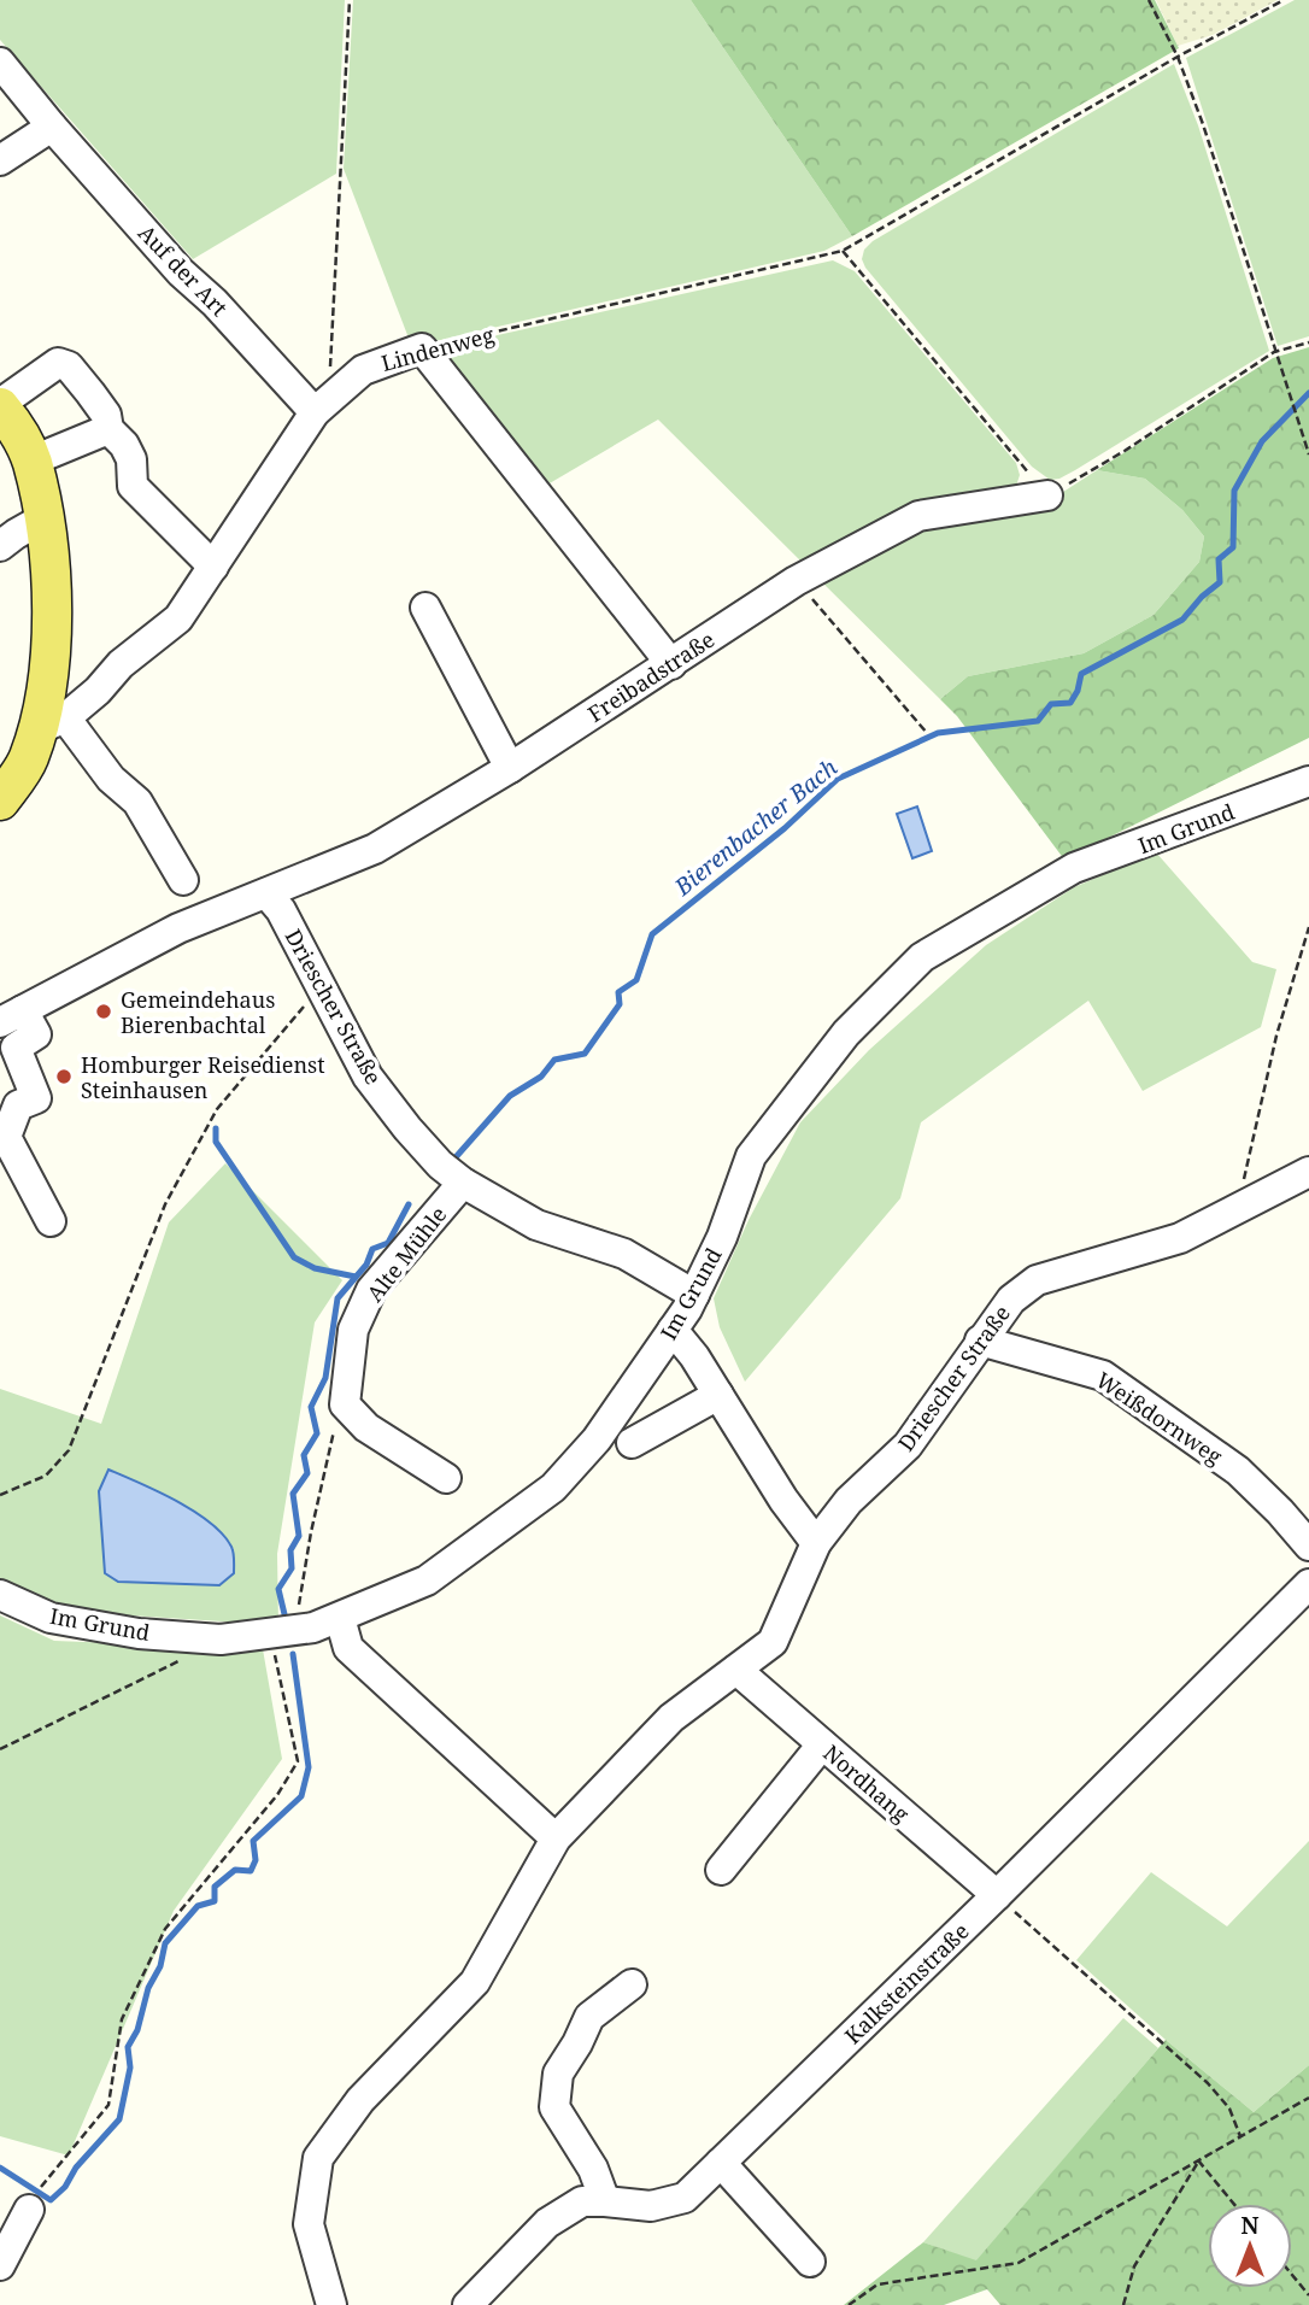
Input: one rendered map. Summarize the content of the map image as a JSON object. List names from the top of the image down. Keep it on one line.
{"streets":{"street":["Auf der Art","Lindenweg","Freibadstraße","Im Grund","Driescher Straße","Alte Mühle","Weißdornweg","Nordhang","Kalksteinstraße"]},"crossings":[["Auf der Art","Lindenweg"],["Freibadstraße","Driescher Straße"],["Im Grund","Driescher Straße"],["Driescher Straße","Alte Mühle"],["Driescher Straße","Weißdornweg"],["Driescher Straße","Nordhang"],["Nordhang","Kalksteinstraße"]],"water":["Bierenbacher Bach"],"places":["Gemeindehaus Bierenbachtal","Homburger Reisedienst Steinhausen"],"north":"top"}
